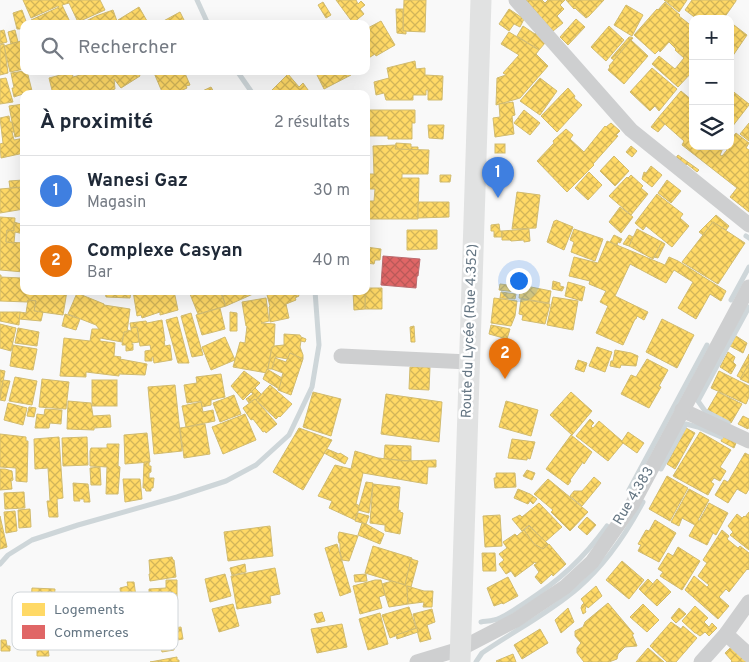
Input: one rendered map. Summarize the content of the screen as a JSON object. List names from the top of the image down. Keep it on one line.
{"streets":{"main road":["Route du Lycée (Rue 4.352)"],"street":["Rue 4.383"]},"crossings":[["Route du Lycée (Rue 4.352)","Rue 4.383"]],"legend":["Logements","Commerces"],"page":{"map_buttons":["+","−"],"search":"Rechercher","heading":["À proximité","2 résultats"],"list":[{"mark":"1","name":"Wanesi Gaz","note":"Magasin","value":"30 m"},{"mark":"2","name":"Complexe Casyan","note":"Bar","value":"40 m"}],"pins":["1","2"]}}
